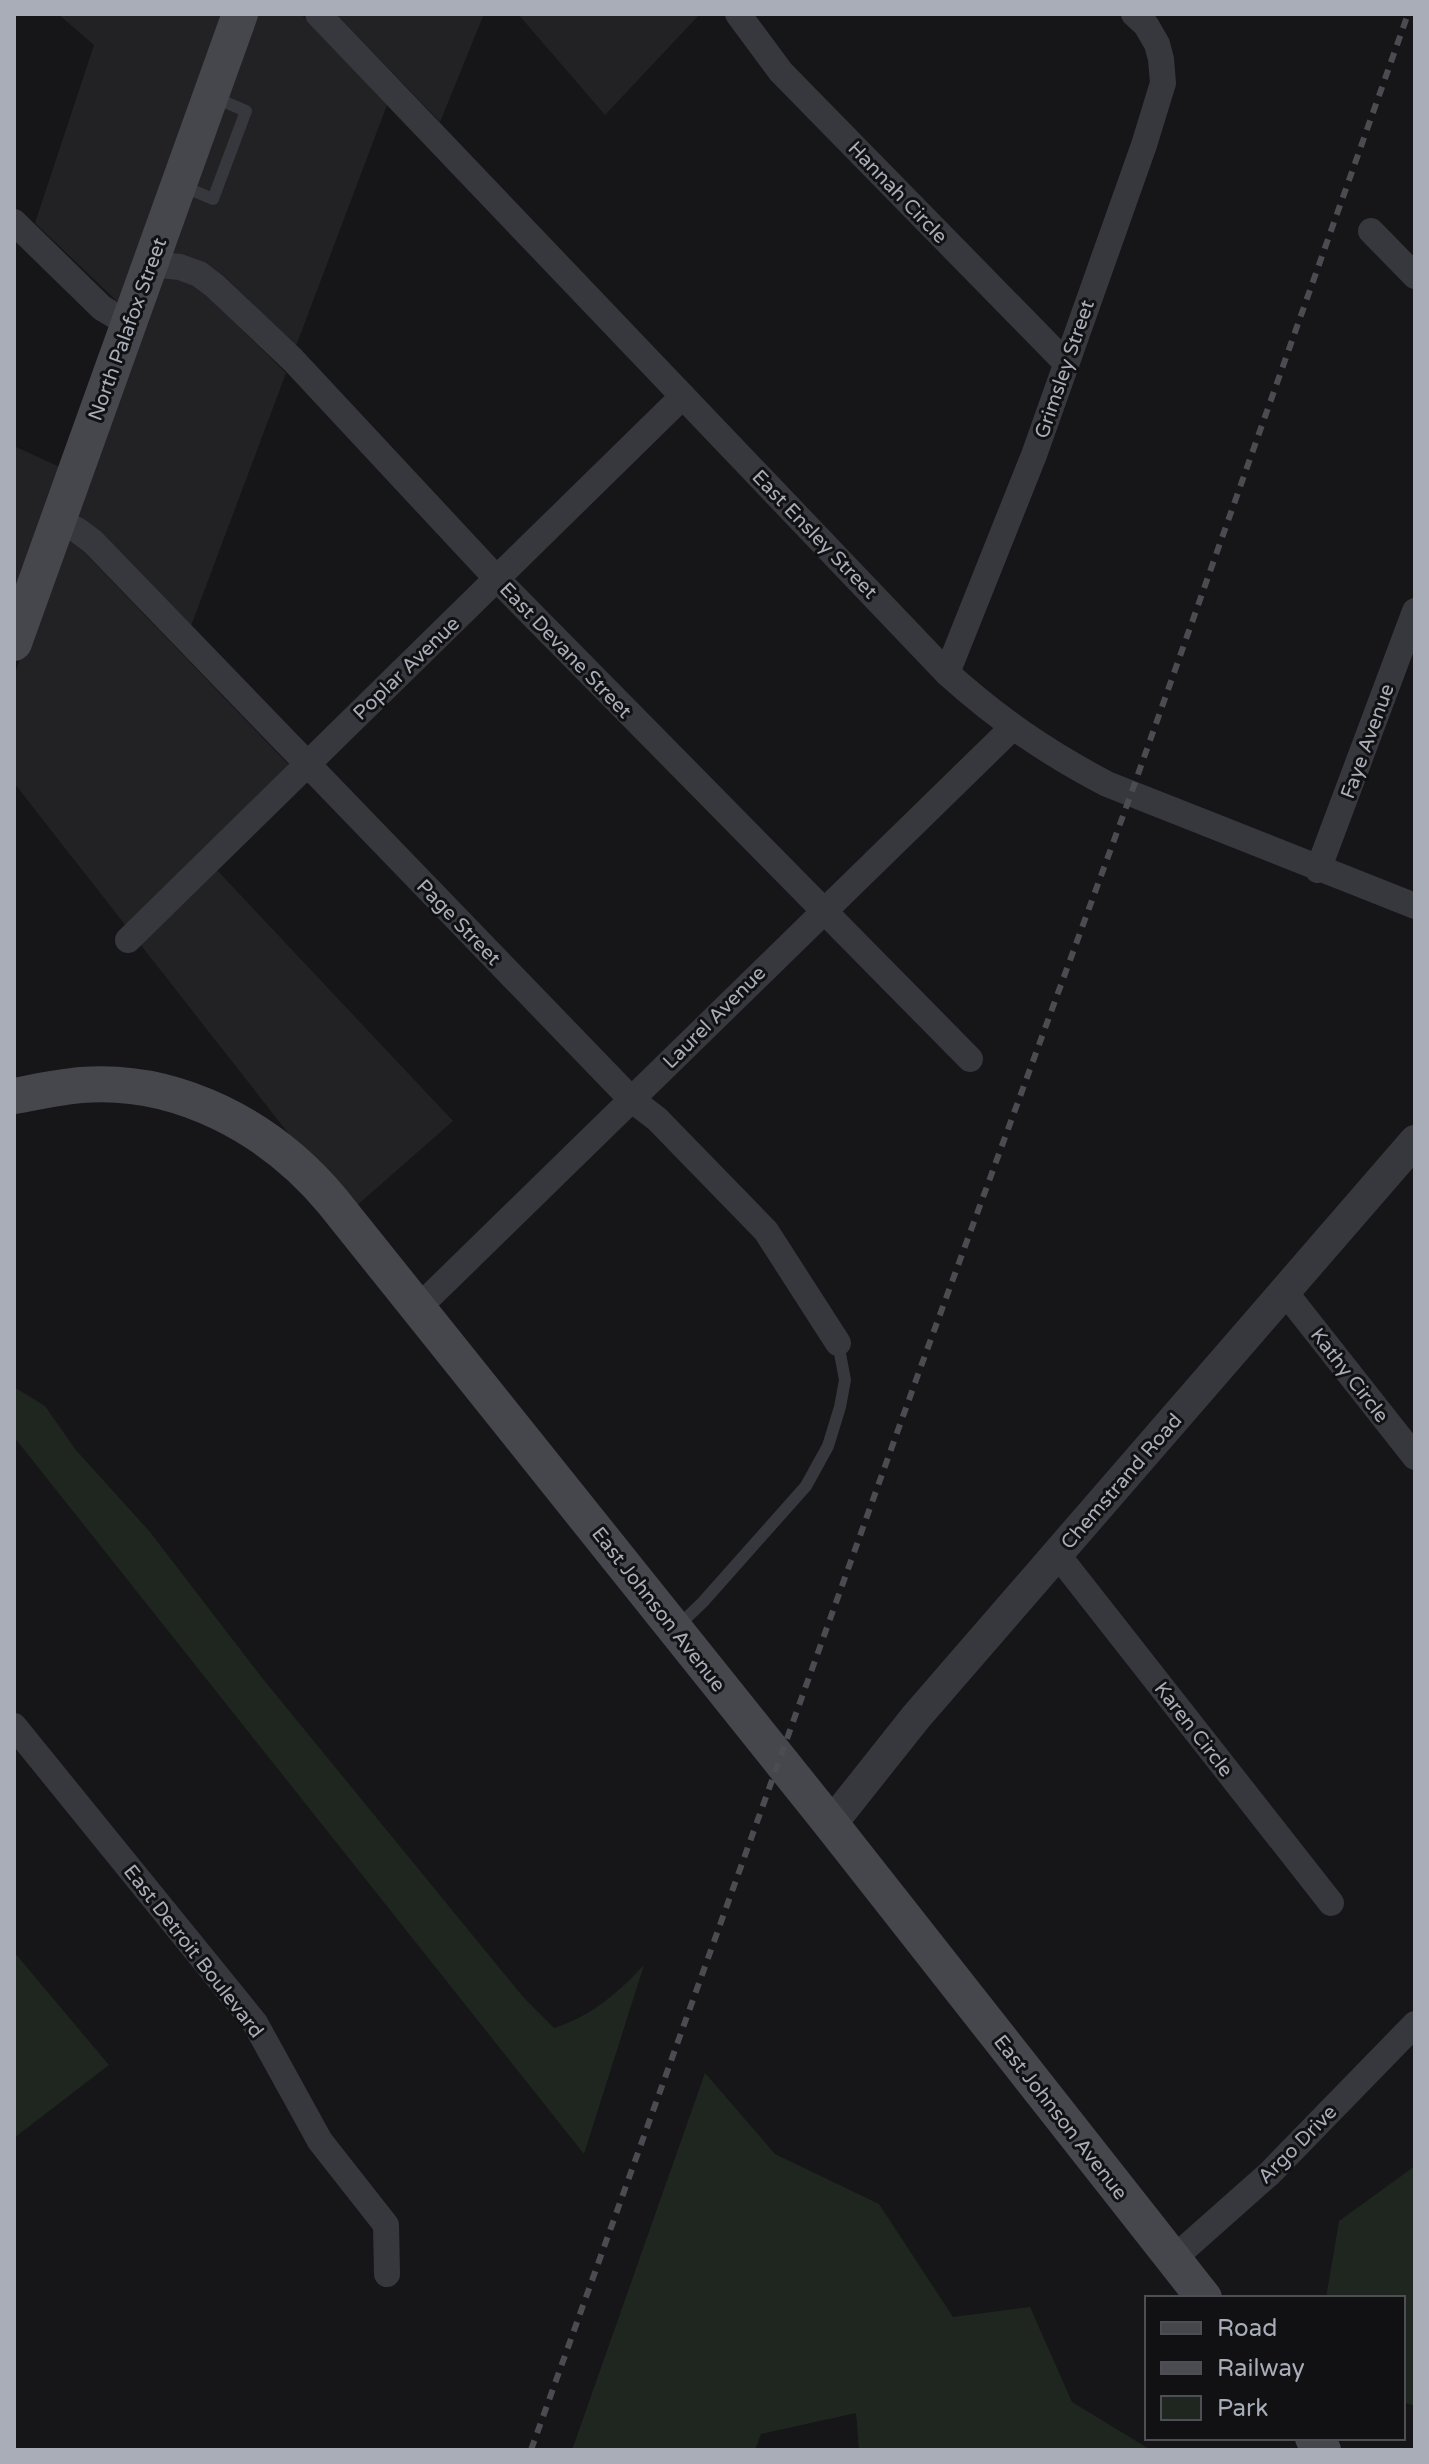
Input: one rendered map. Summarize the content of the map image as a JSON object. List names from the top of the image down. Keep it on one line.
{"streets":{"main road":["North Palafox Street","East Johnson Avenue"],"street":["Hannah Circle","Grimsley Street","East Ensley Street","East Devane Street","Poplar Avenue","Faye Avenue","Page Street","Laurel Avenue","Kathy Circle","Chemstrand Road","Karen Circle","East Detroit Boulevard","Argo Drive"]},"crossings":[["Hannah Circle","Grimsley Street"],["North Palafox Street","East Devane Street"],["North Palafox Street","Page Street"],["Grimsley Street","East Ensley Street"],["East Ensley Street","Poplar Avenue"],["East Ensley Street","Faye Avenue"],["East Ensley Street","Laurel Avenue"],["East Devane Street","Poplar Avenue"],["East Devane Street","Laurel Avenue"],["Poplar Avenue","Page Street"],["Page Street","Laurel Avenue"],["Laurel Avenue","East Johnson Avenue"],["Kathy Circle","Chemstrand Road"],["Chemstrand Road","East Johnson Avenue"],["Chemstrand Road","Karen Circle"],["East Johnson Avenue","Argo Drive"]],"legend":["Road","Railway","Park"]}
